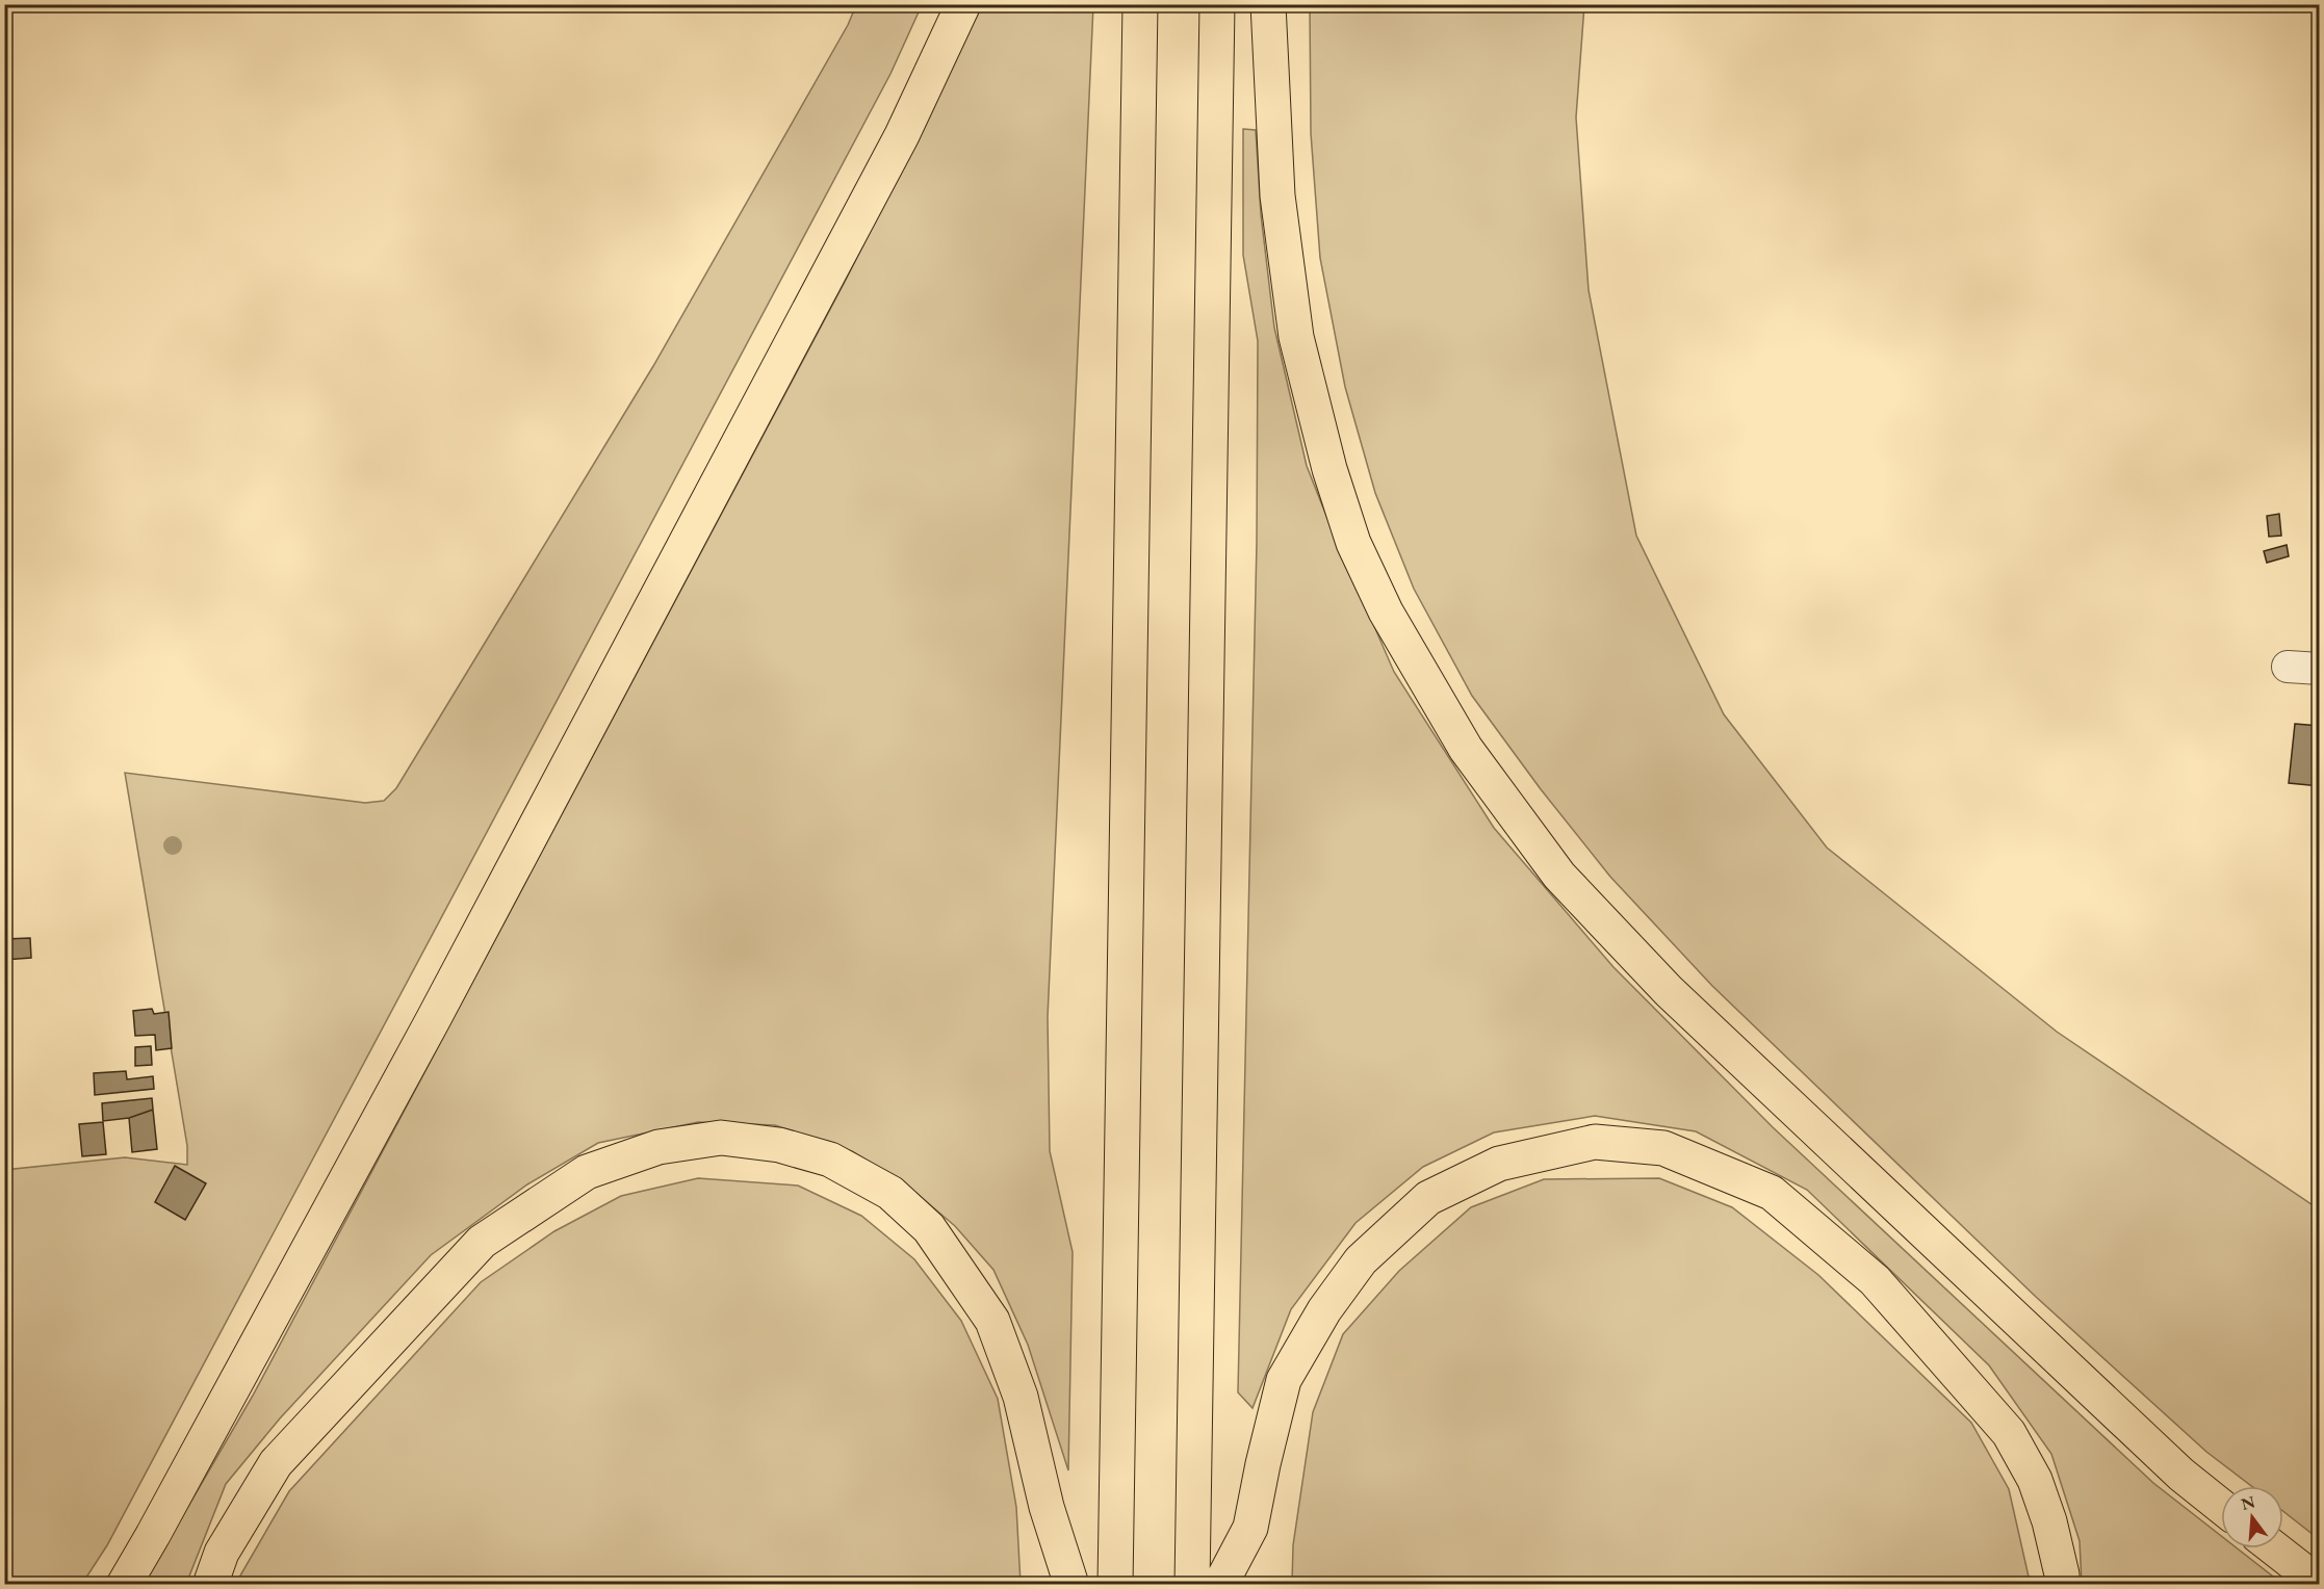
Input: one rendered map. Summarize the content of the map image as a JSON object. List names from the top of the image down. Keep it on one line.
{"north":"top"}
